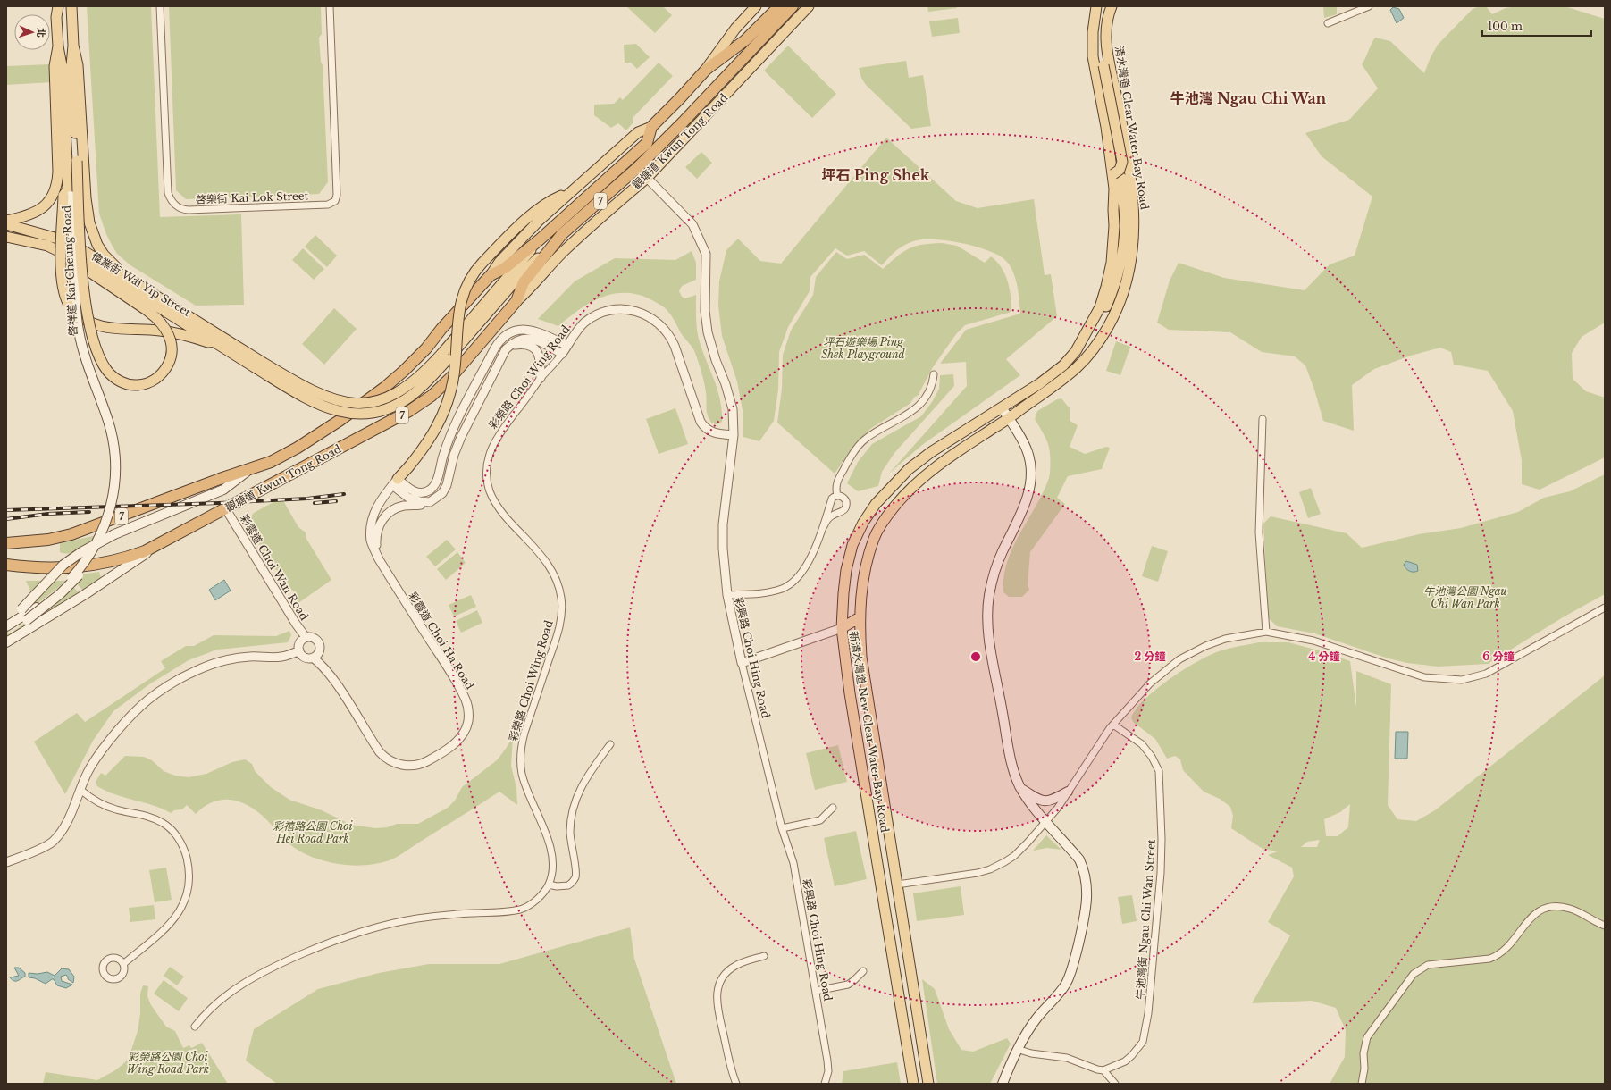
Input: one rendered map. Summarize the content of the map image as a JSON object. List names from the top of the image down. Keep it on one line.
{"streets":{"highway":["觀塘道 Kwun Tong Road","7"],"main road":["清水灣道 Clear Water Bay Road","啓祥道 Kai Cheung Road","偉業街 Wai Yip Street","新清水灣道 New Clear Water Bay Road"],"street":["啓樂街 Kai Lok Street","彩榮路 Choi Wing Road","彩雲道 Choi Wan Road","彩霞道 Choi Ha Road","彩興路 Choi Hing Road","牛池灣街 Ngau Chi Wan Street"]},"crossings":[["清水灣道 Clear Water Bay Road","新清水灣道 New Clear Water Bay Road"],["觀塘道 Kwun Tong Road","7"],["觀塘道 Kwun Tong Road","彩雲道 Choi Wan Road"],["觀塘道 Kwun Tong Road","彩興路 Choi Hing Road"],["彩榮路 Choi Wing Road","彩興路 Choi Hing Road"],["彩雲道 Choi Wan Road","彩霞道 Choi Ha Road"]],"districts":["牛池灣 Ngau Chi Wan","坪石 Ping Shek"],"parks":["坪石遊樂場 Ping Shek Playground","牛池灣公園 Ngau Chi Wan Park","彩禧路公園 Choi Hei Road Park","彩榮路公園 Choi Wing Road Park"],"scale_bar":"100 m","north":"right","rings":["2 分鐘","4 分鐘","6 分鐘"]}
